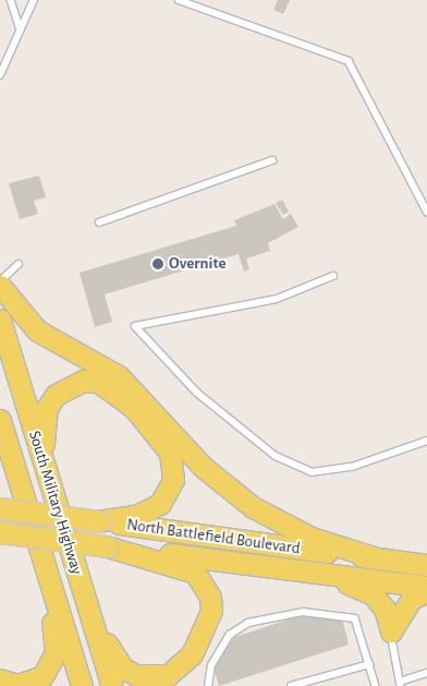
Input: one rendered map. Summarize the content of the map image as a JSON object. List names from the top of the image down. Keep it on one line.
{"streets":{"main road":["South Military Highway","North Battlefield Boulevard"]},"places":["Overnite"]}
